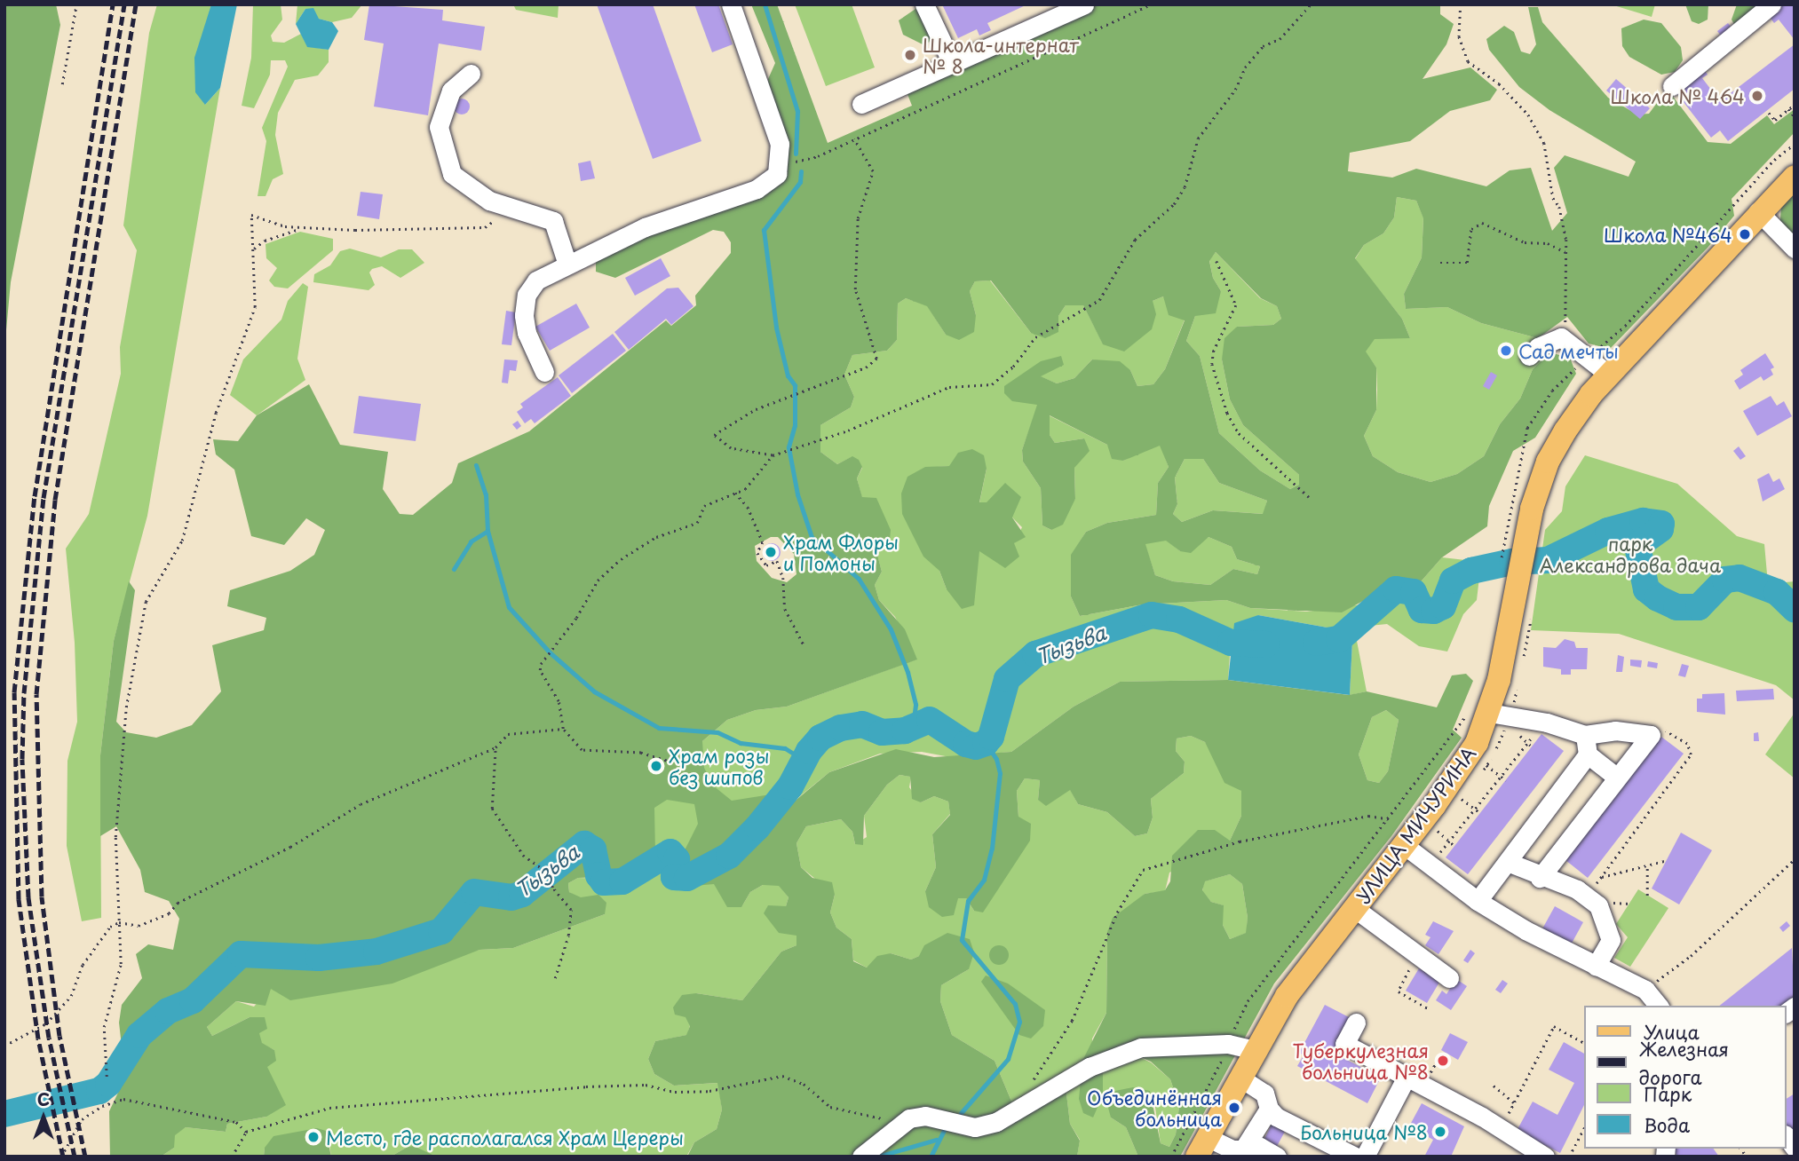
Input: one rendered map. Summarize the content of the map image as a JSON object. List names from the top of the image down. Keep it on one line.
{"streets":{"main road":["УЛИЦА МИЧУРИНА"]},"water":["Тызьва"],"parks":["парк Александрова дача"],"places":["Школа-интернат № 8","Школа № 464","Школа №464","Сад мечты","Храм Флоры и Помоны","Храм розы без шипов","Туберкулезная больница №8","Объединённая больница","Больница №8","Место, где располагался Храм Цереры"],"legend":["Улица","Железная дорога","Парк","Вода"],"north":"top"}
